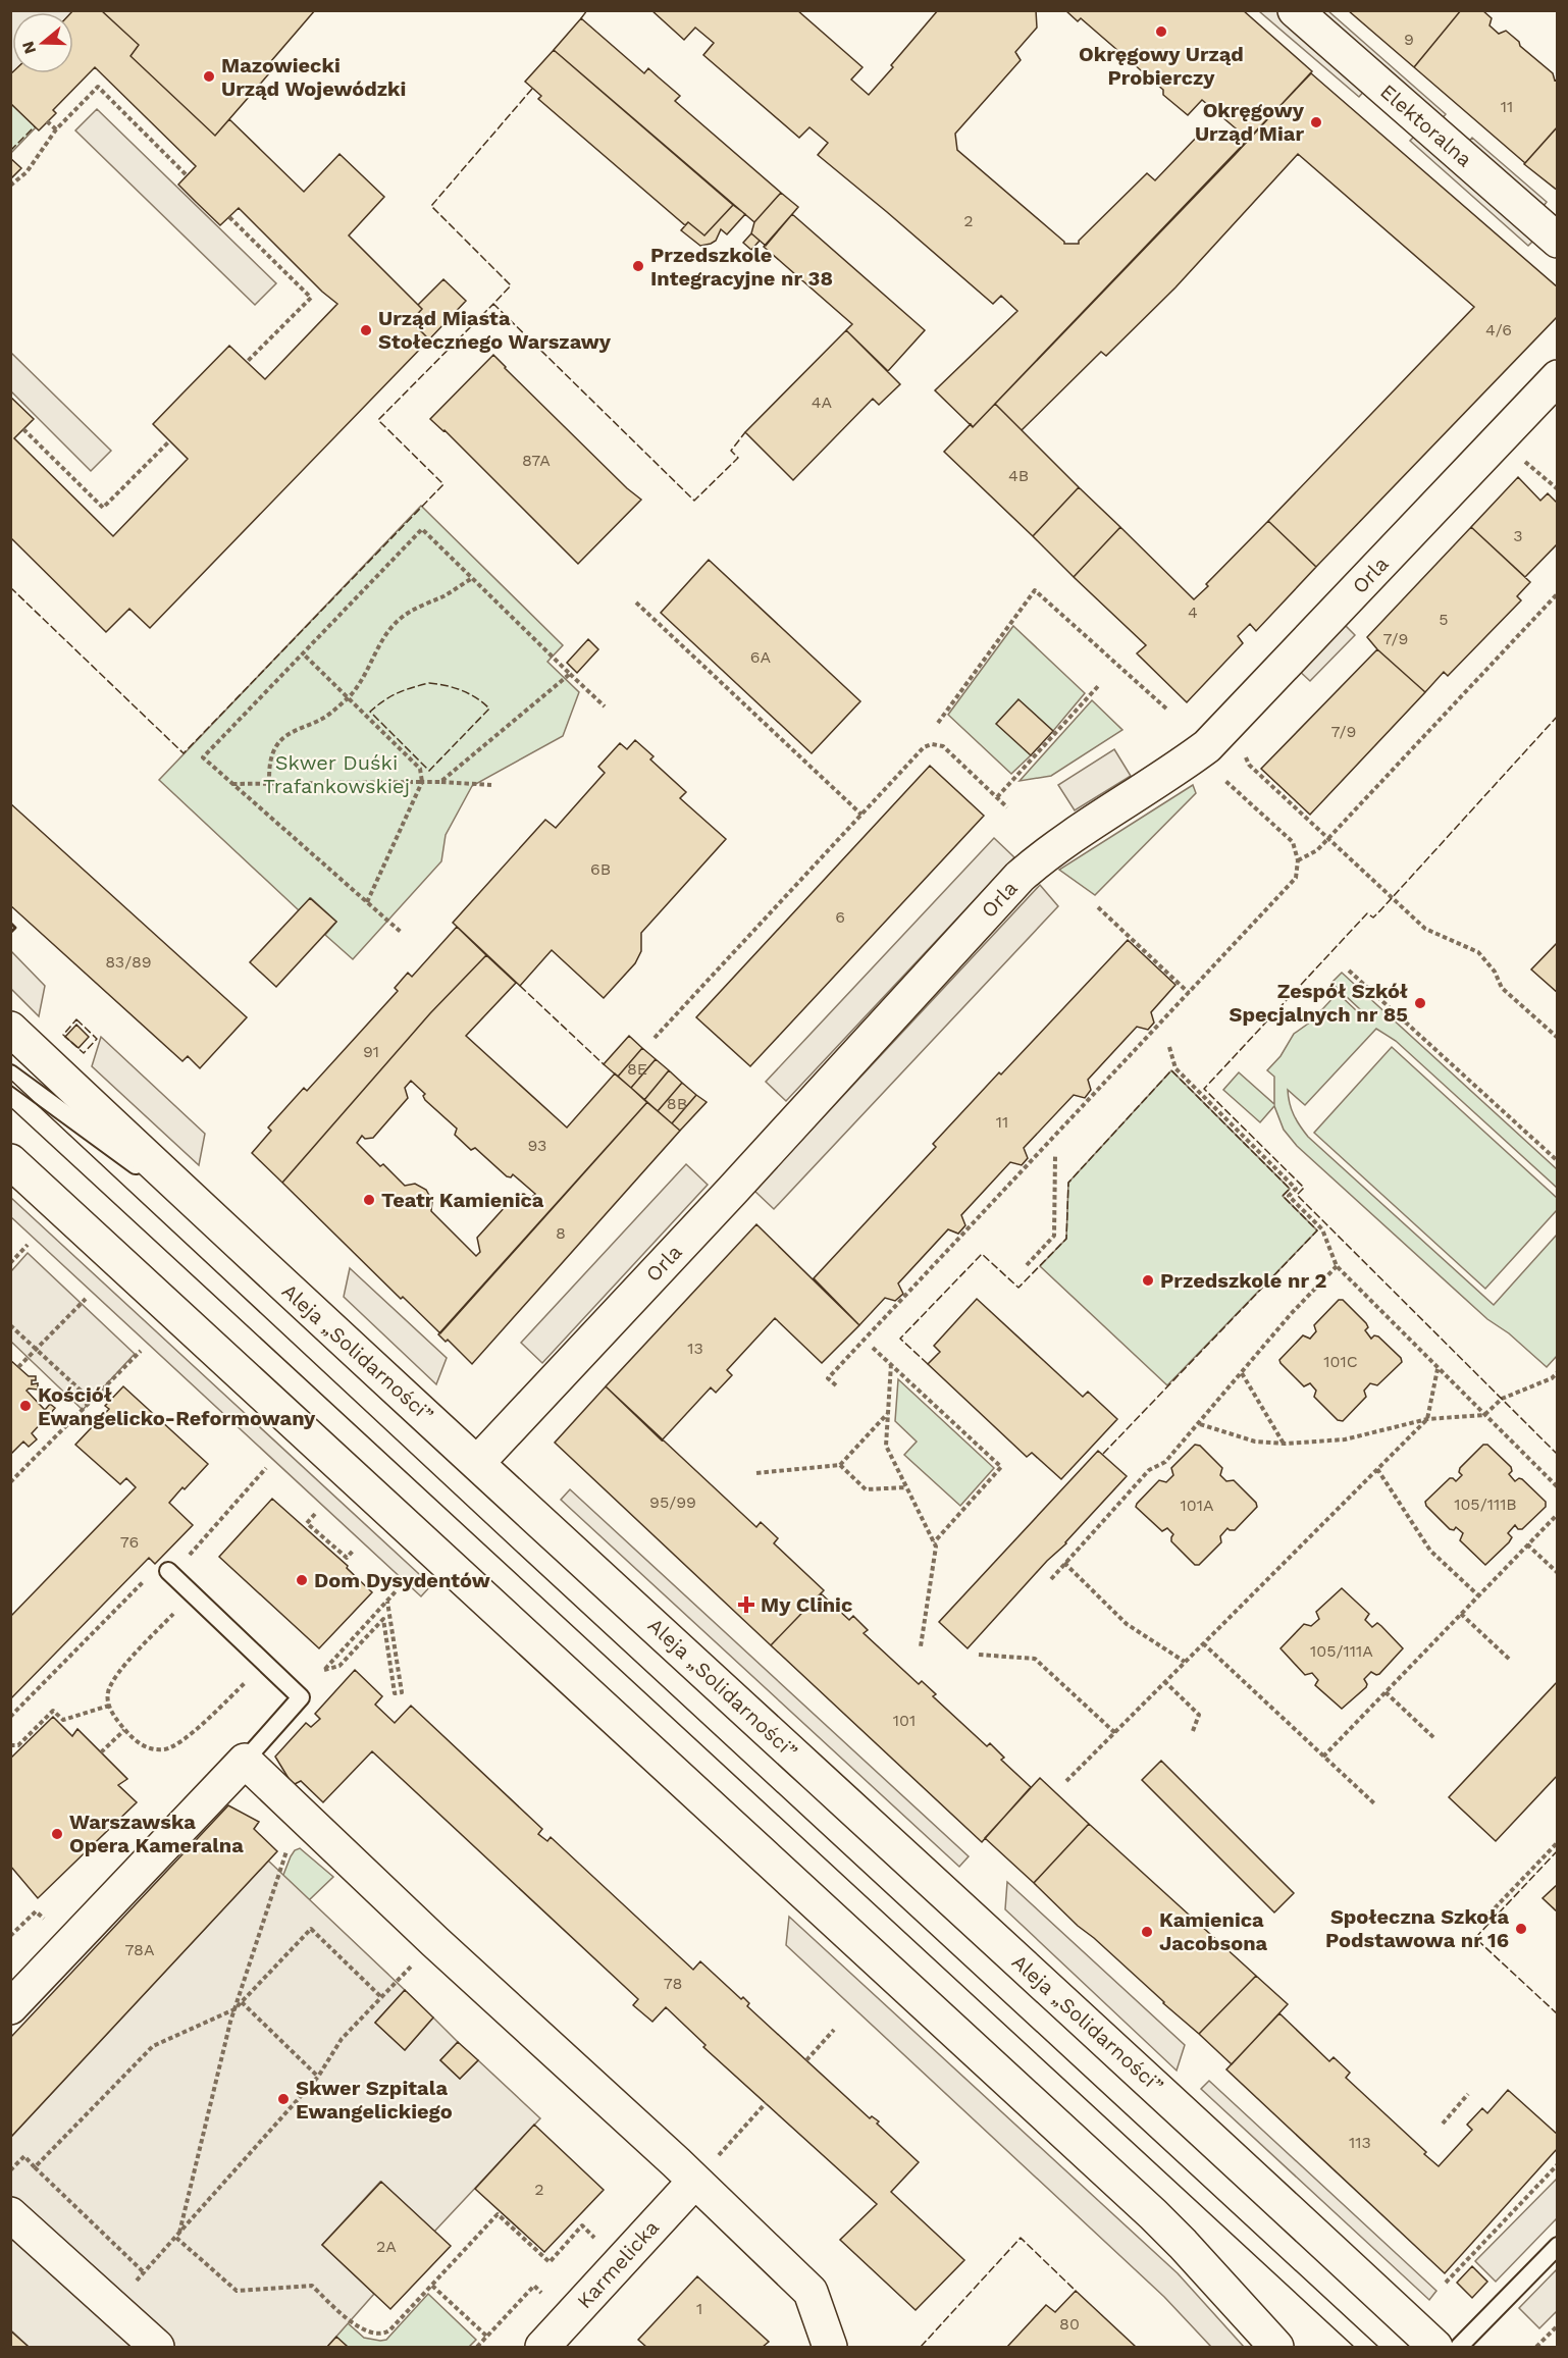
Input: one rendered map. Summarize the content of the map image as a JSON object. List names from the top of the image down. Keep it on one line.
{"streets":{"main road":["Elektoralna","Orla","Aleja „Solidarności”","Karmelicka"]},"crossings":[["Orla","Aleja „Solidarności”"]],"parks":["Skwer Duśki Trafankowskiej"],"places":{"other":["Okręgowy Urząd Probierczy","Mazowiecki Urząd Wojewódzki","Okręgowy Urząd Miar","Przedszkole Integracyjne nr 38","Urząd Miasta Stołecznego Warszawy","Zespół Szkół Specjalnych nr 85","Teatr Kamienica","Przedszkole nr 2","Kościół Ewangelicko-Reformowany","Dom Dysydentów","Warszawska Opera Kameralna","Społeczna Szkoła Podstawowa nr 16","Kamienica Jacobsona","Skwer Szpitala Ewangelickiego"],"health":["My Clinic"]},"house_numbers":["9","11","2","4/6","4A","87A","4B","3","4","5","7/9","6A","7/9","6B","6","83/89","91","8E","8B","11","93","8","13","101C","95/99","105/111B","101A","76","105/111A","101","78A","78","113","2","2A","1","80"],"north":"left"}
